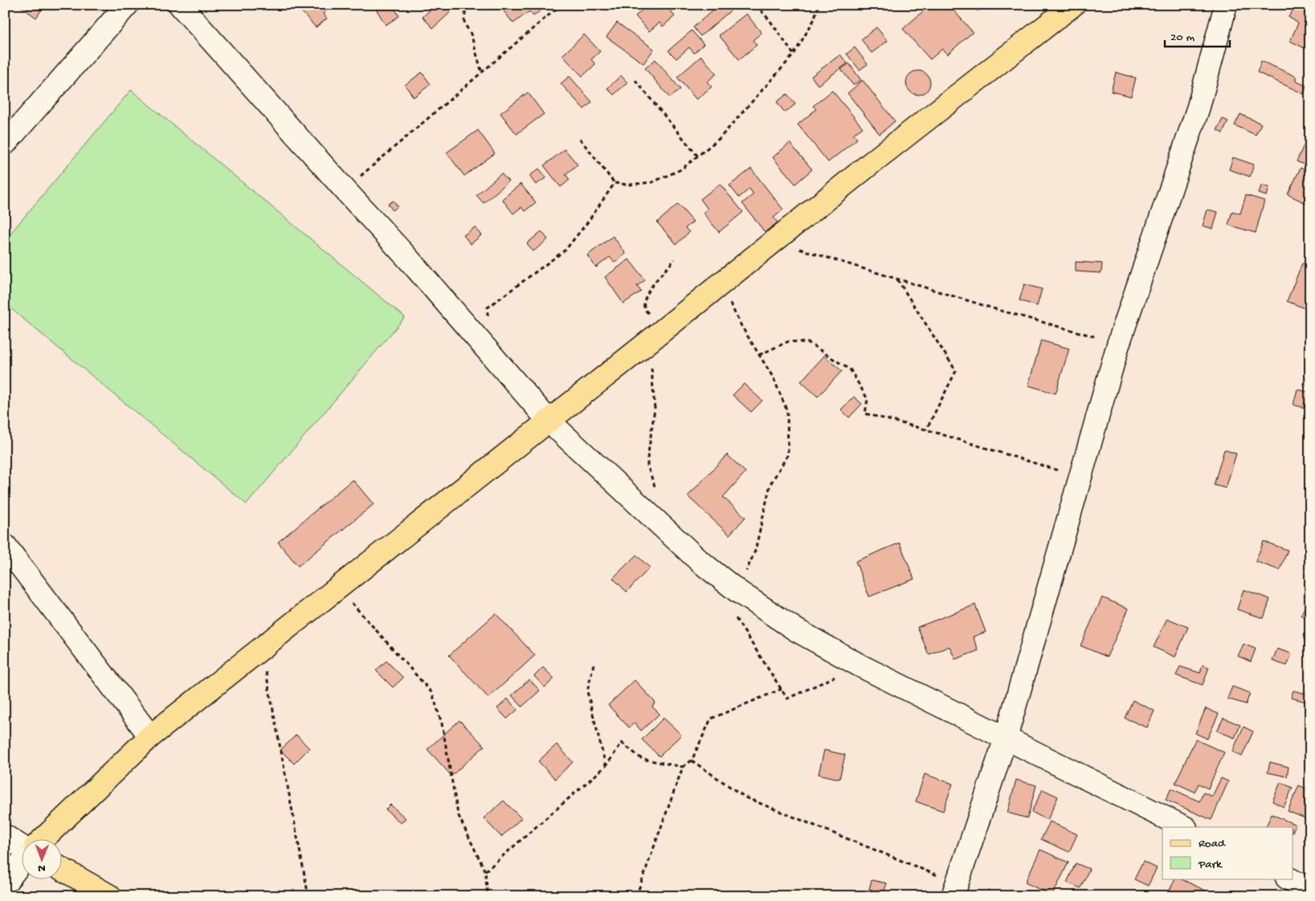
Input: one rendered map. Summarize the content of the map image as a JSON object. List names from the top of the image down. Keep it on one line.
{"legend":["Road","Park"],"scale_bar":"20 m","north":"bottom"}
